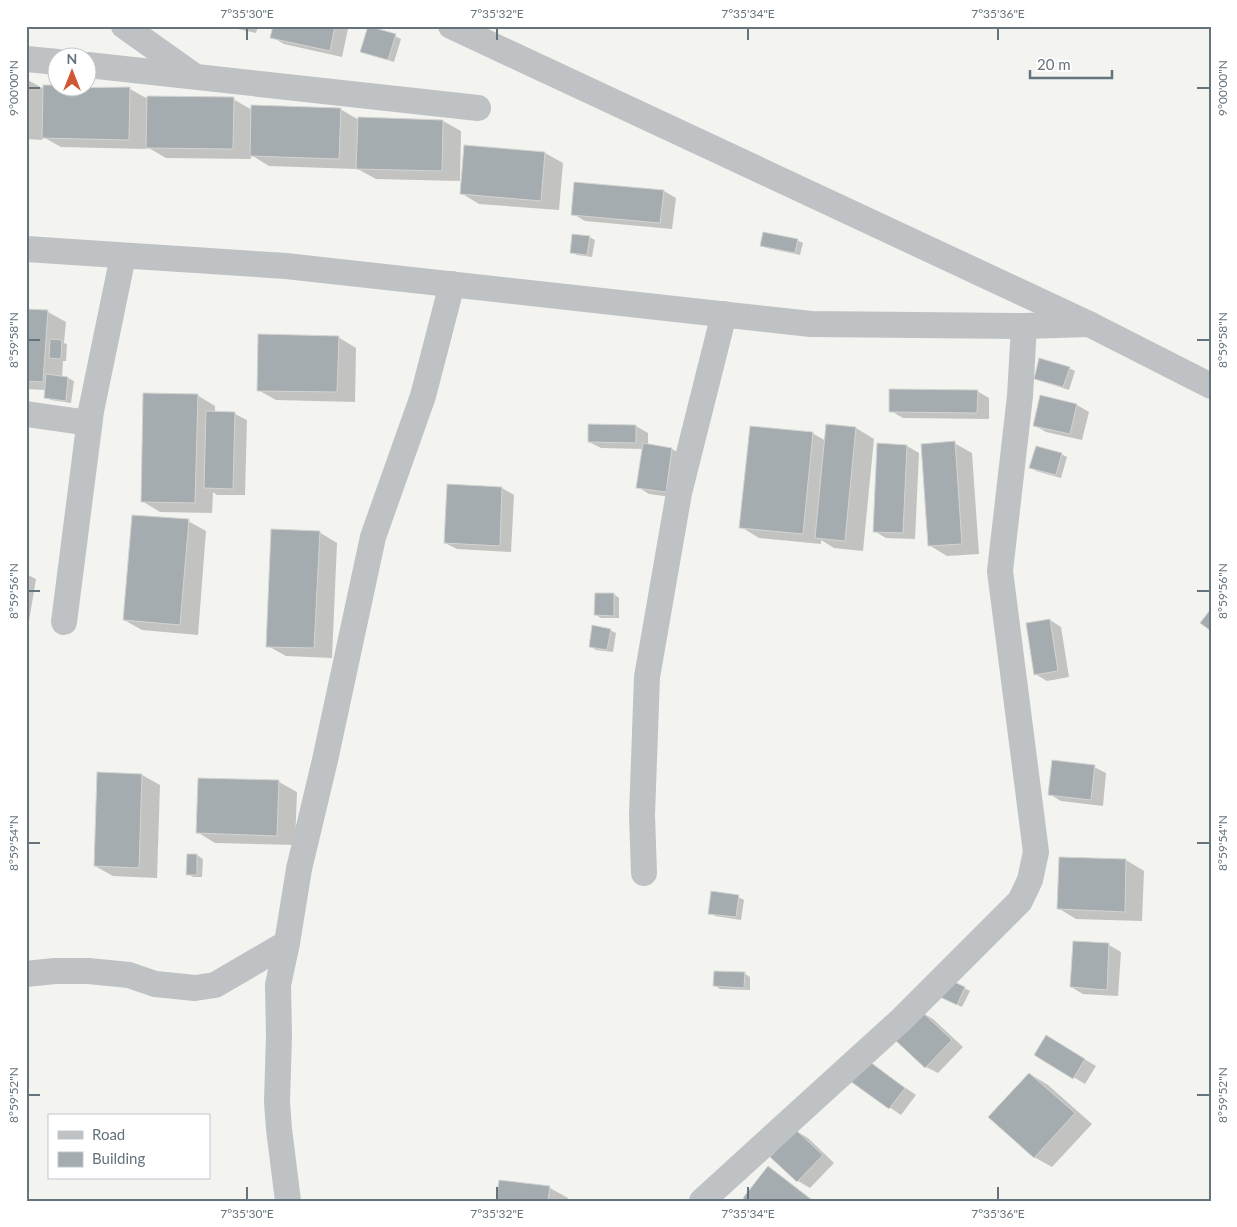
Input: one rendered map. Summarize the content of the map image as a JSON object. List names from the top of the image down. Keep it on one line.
{"legend":["Road","Building"],"scale_bar":"20 m","north":"top","coordinates":["7°35'30\"E","7°35'32\"E","7°35'34\"E","7°35'36\"E","9°00'00\"N","8°59'58\"N","8°59'56\"N","8°59'54\"N","8°59'52\"N"]}
